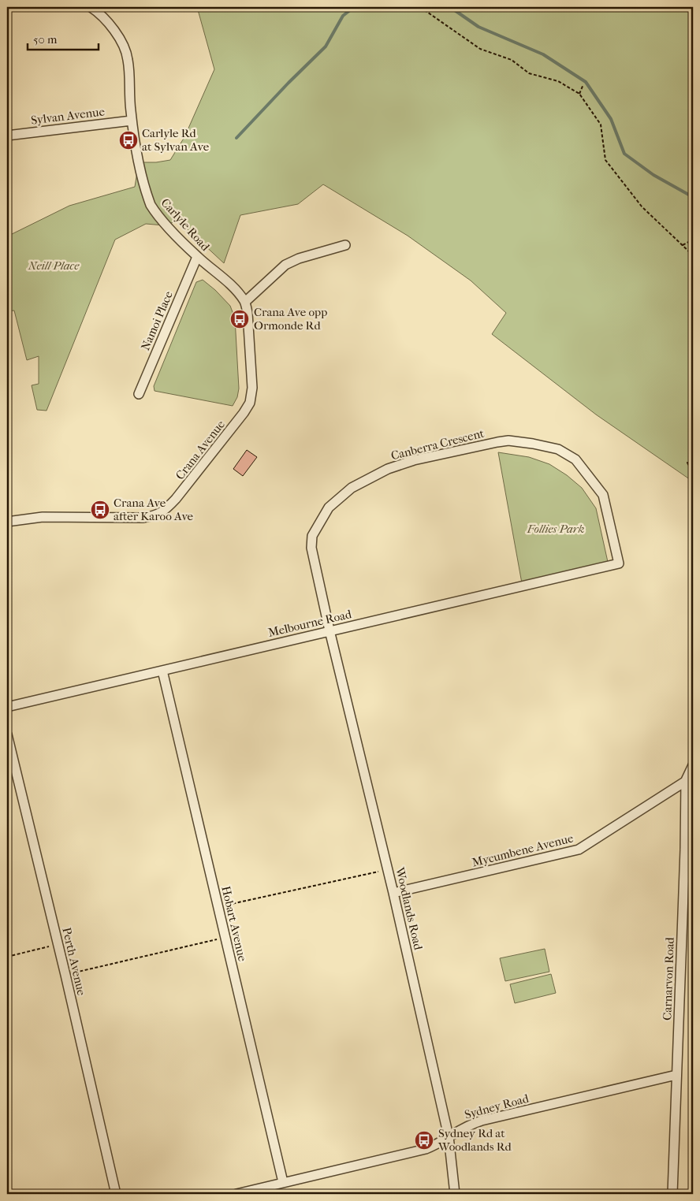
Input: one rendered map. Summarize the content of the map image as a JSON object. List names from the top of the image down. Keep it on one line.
{"streets":{"street":["Sylvan Avenue","Carlyle Road","Namoi Place","Canberra Crescent","Crana Avenue","Melbourne Road","Mycumbene Avenue","Woodlands Road","Hobart Avenue","Perth Avenue","Carnarvon Road","Sydney Road"]},"crossings":[["Sylvan Avenue","Carlyle Road"],["Carlyle Road","Namoi Place"],["Carlyle Road","Crana Avenue"],["Canberra Crescent","Melbourne Road"],["Canberra Crescent","Woodlands Road"],["Melbourne Road","Woodlands Road"],["Melbourne Road","Hobart Avenue"],["Mycumbene Avenue","Woodlands Road"],["Mycumbene Avenue","Carnarvon Road"],["Woodlands Road","Sydney Road"],["Hobart Avenue","Sydney Road"],["Carnarvon Road","Sydney Road"]],"parks":["Neill Place","Follies Park"],"places":{"bus stop":["Carlyle Rd at Sylvan Ave","Crana Ave opp Ormonde Rd","Crana Ave after Karoo Ave","Sydney Rd at Woodlands Rd"]},"scale_bar":"50 m"}
